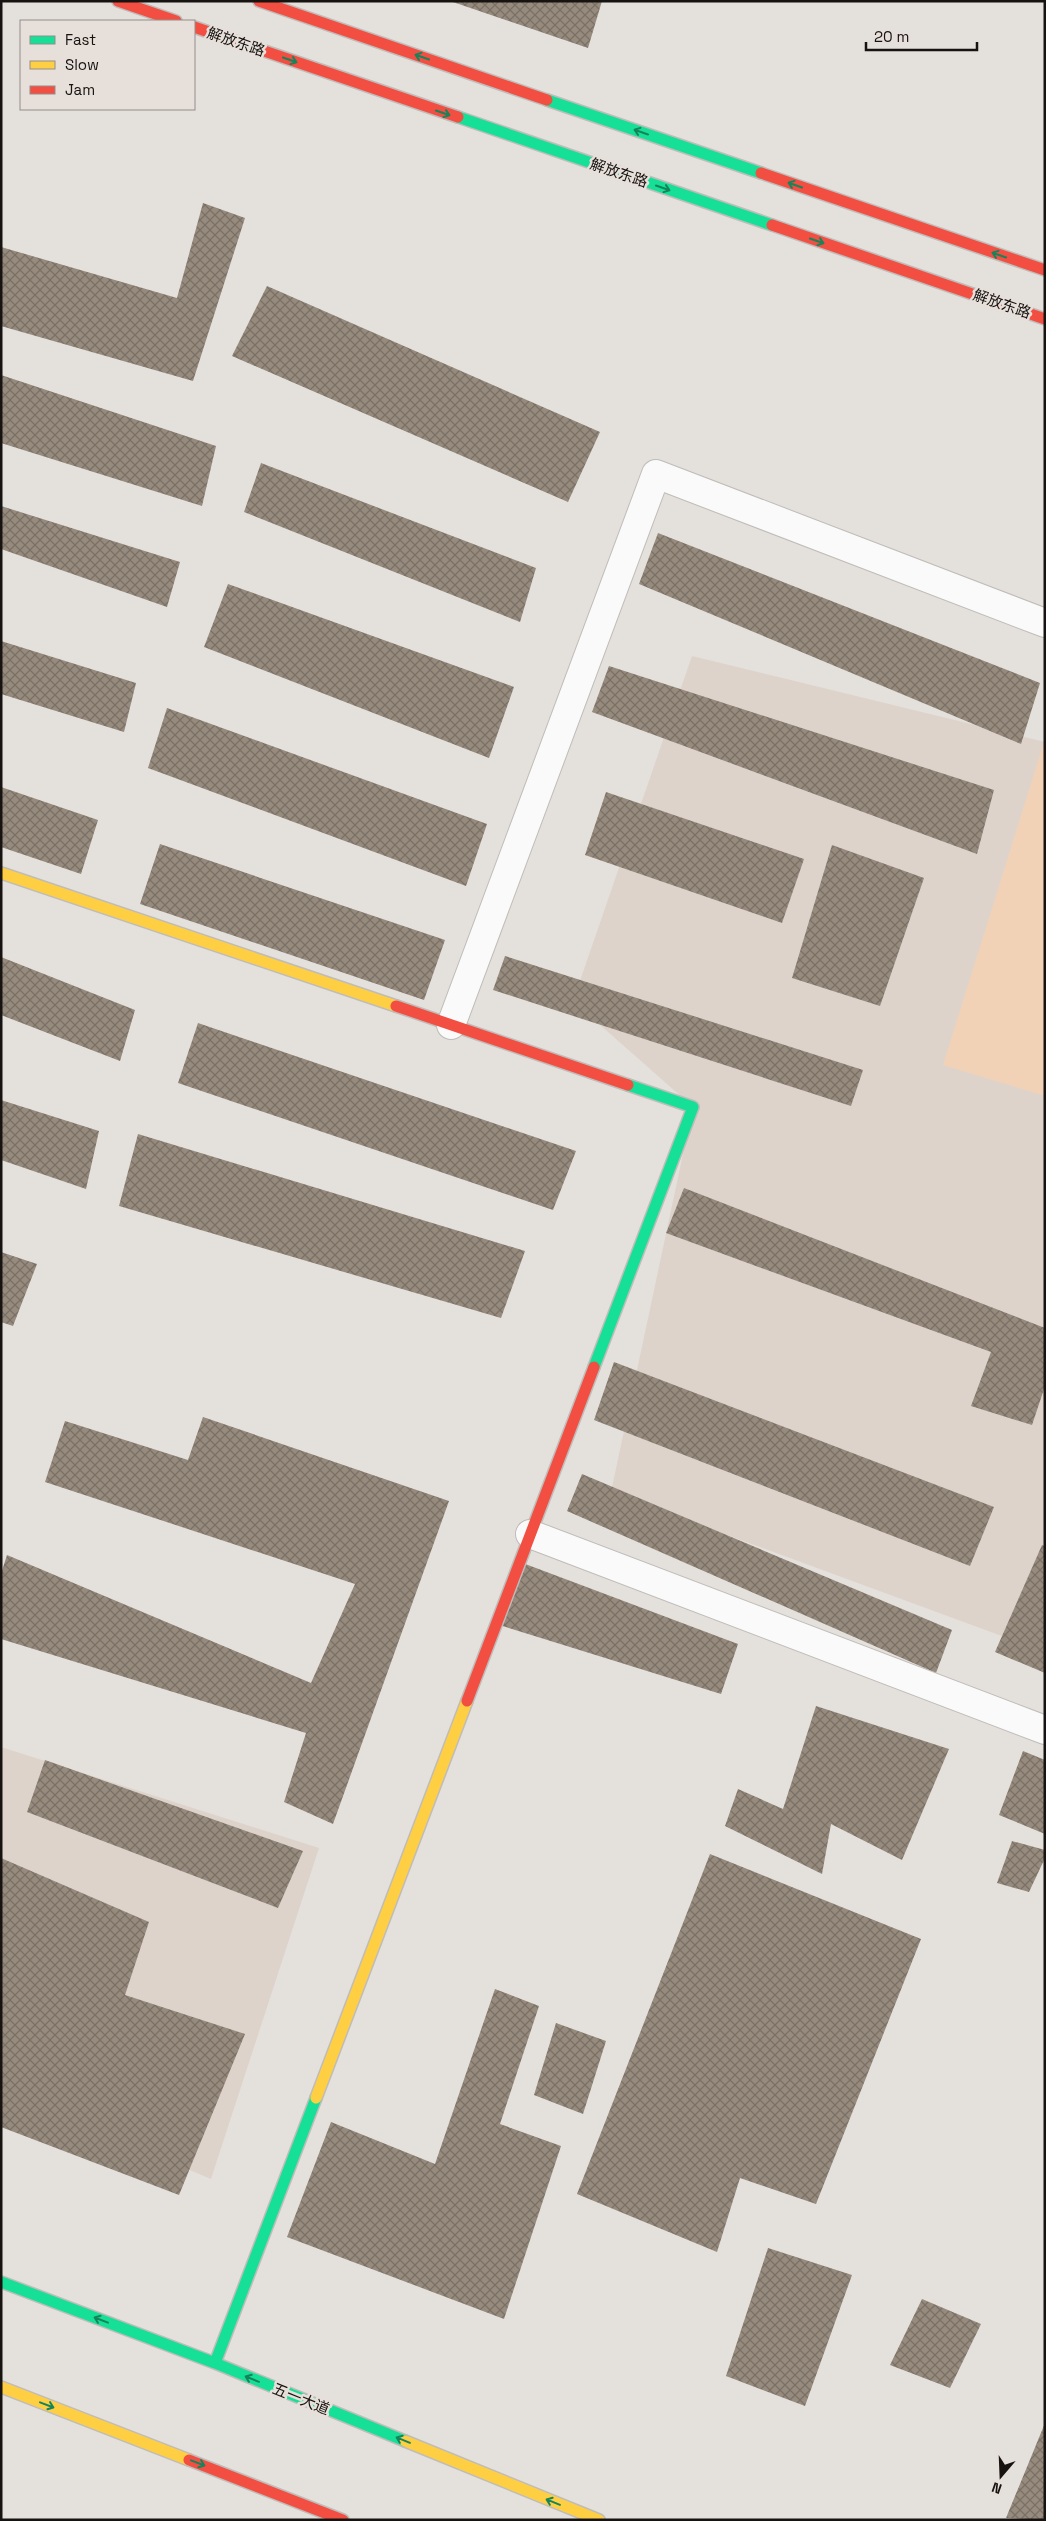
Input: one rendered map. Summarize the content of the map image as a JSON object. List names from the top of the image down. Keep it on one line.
{"streets":{"main road":["解放东路","五一大道"]},"legend":["Fast","Slow","Jam"],"scale_bar":"20 m","north":"bottom"}
